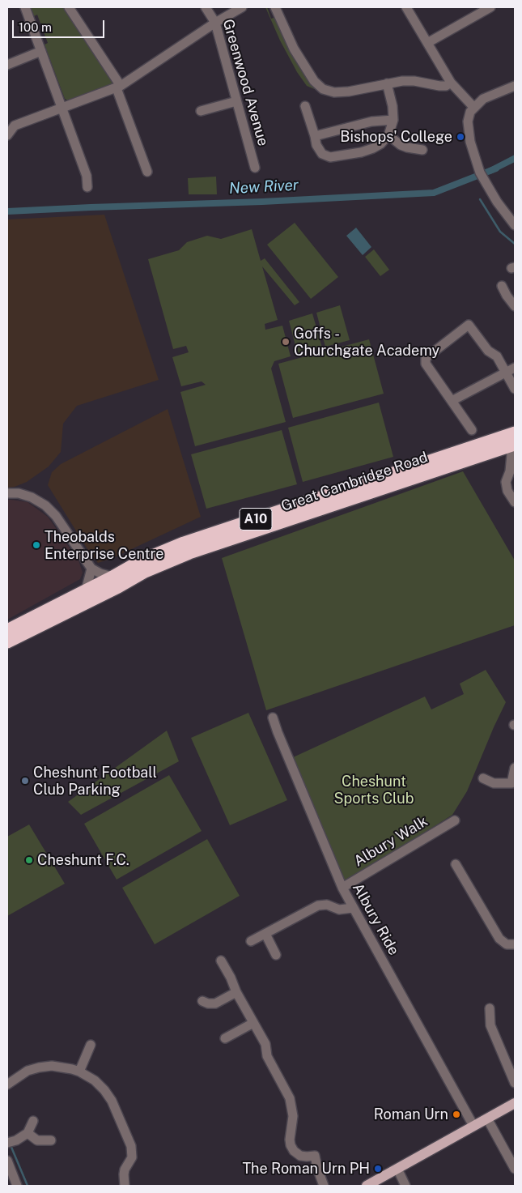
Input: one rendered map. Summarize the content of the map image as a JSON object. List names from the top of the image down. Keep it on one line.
{"streets":{"highway":["Great Cambridge Road","A10"],"street":["Greenwood Avenue","Albury Walk","Albury Ride"]},"crossings":[["Albury Walk","Albury Ride"]],"water":["New River"],"parks":["Cheshunt Sports Club"],"places":["Bishops' College","Goffs - Churchgate Academy","Theobalds Enterprise Centre","Cheshunt Football Club Parking","Cheshunt F.C.","Roman Urn","The Roman Urn PH"],"scale_bar":"100 m"}
